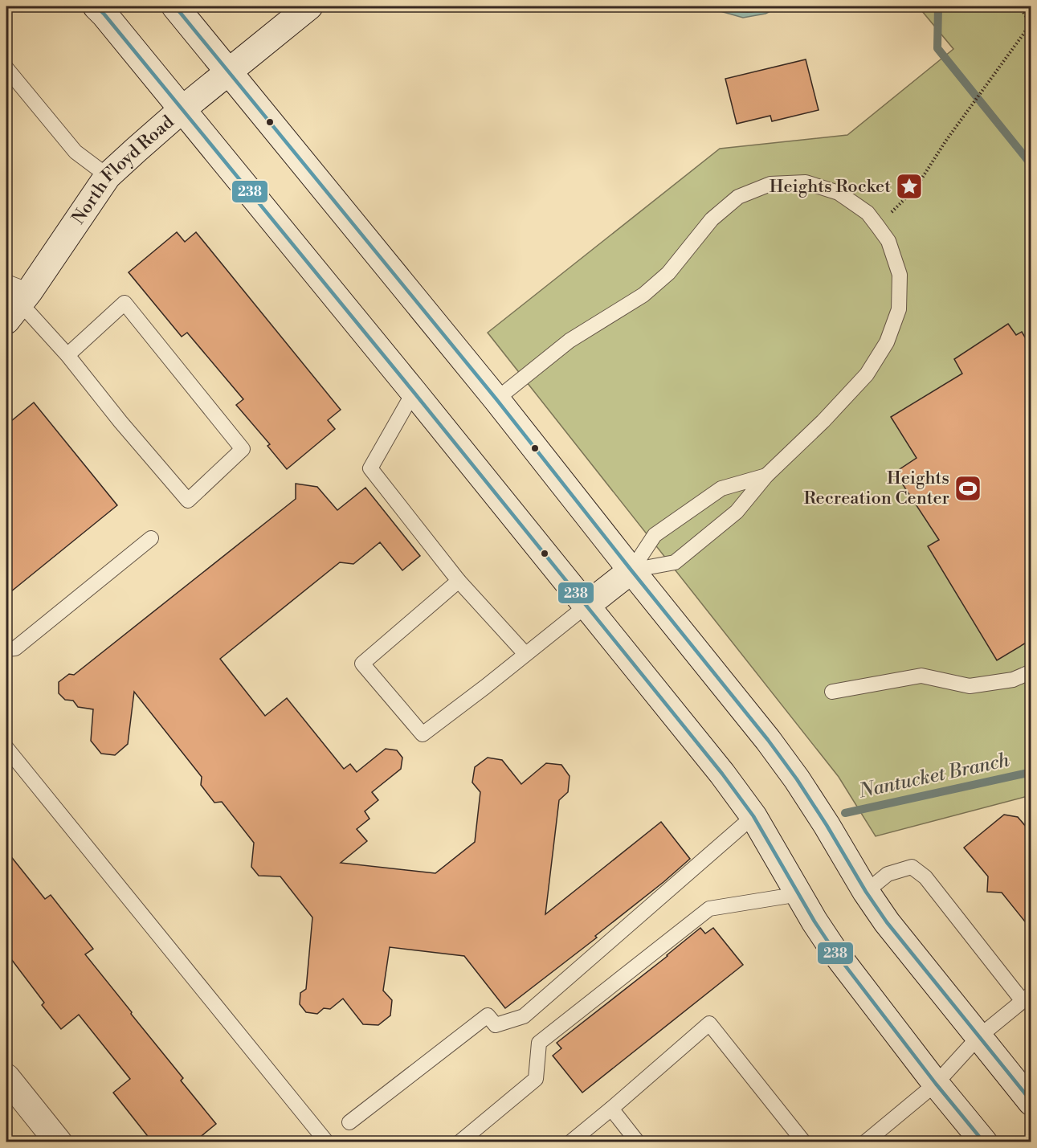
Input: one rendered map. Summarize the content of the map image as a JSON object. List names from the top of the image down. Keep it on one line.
{"streets":{"main road":["North Floyd Road"]},"water":["Nantucket Branch"],"places":{"place":["Heights Rocket"],"sports":["Heights Recreation Center"]},"lines":["transit line 238"]}
